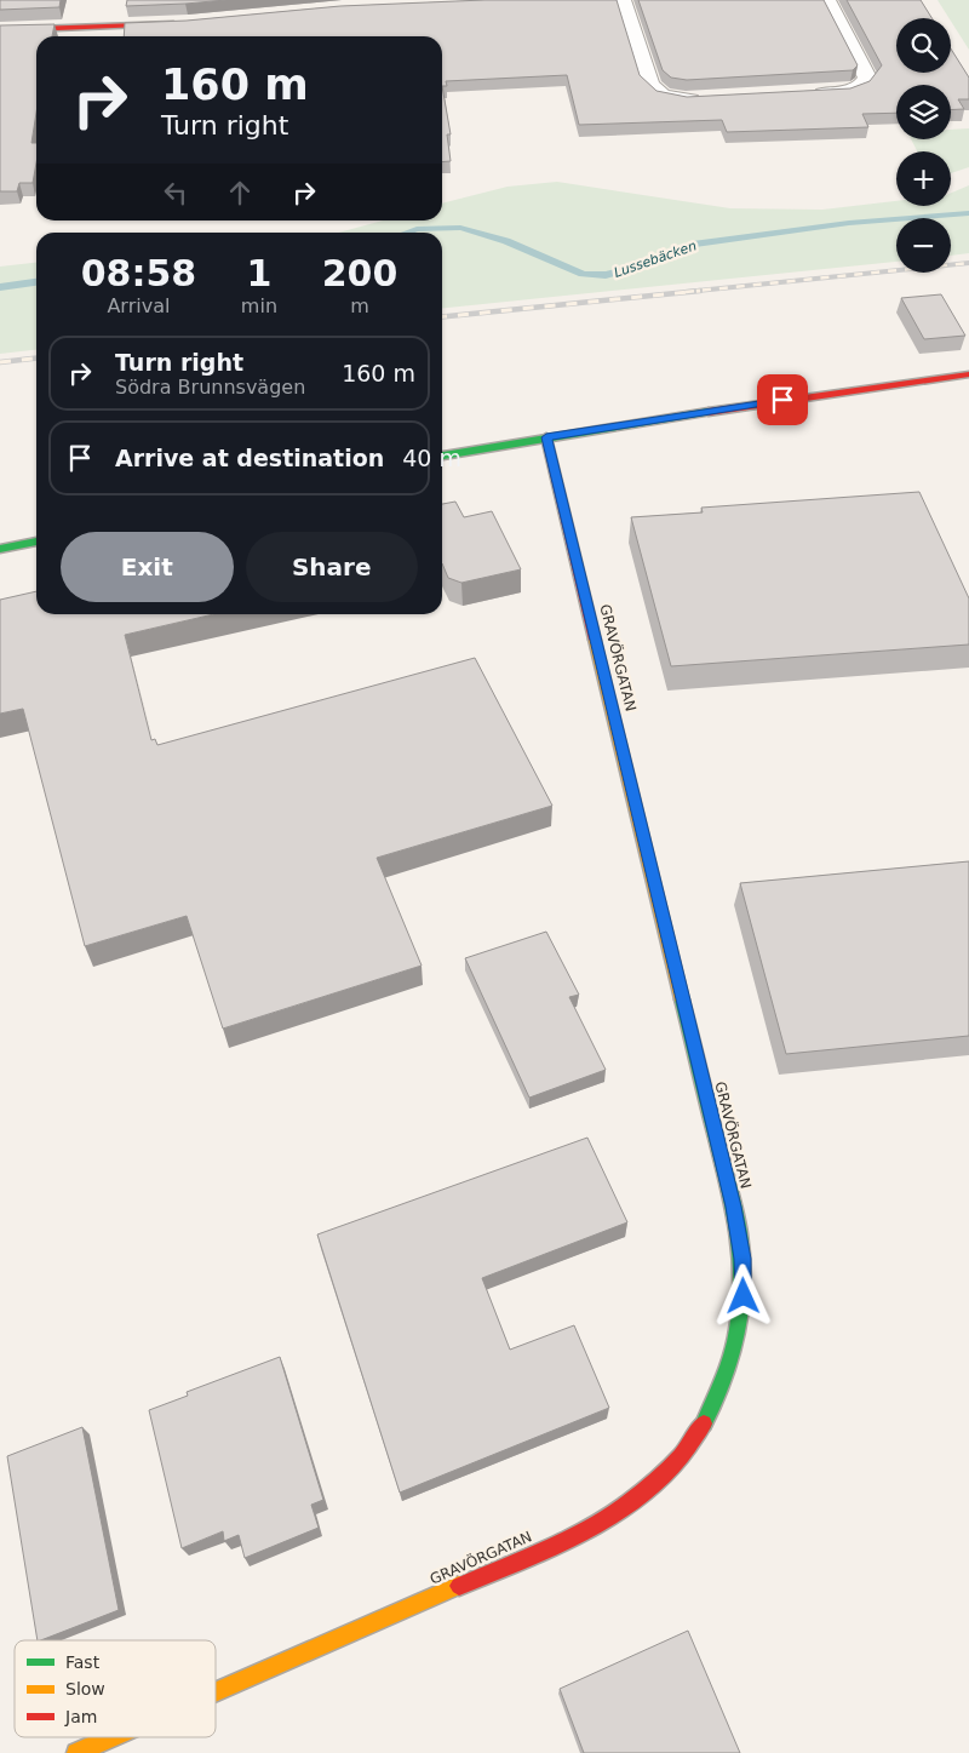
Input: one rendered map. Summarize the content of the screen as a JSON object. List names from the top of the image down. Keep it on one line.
{"streets":{"street":["GRAVÖRGATAN"]},"water":["Lussebäcken"],"legend":["Fast","Slow","Jam"],"page":{"map_buttons":["+","−"],"turn":["160 m","Turn right"],"eta":["08:58","Arrival","1","min","200","m"],"list":[{"name":"Turn right","note":"Södra Brunnsvägen","value":"160 m"},{"name":"Arrive at destination","value":"40 m"}],"buttons":["Exit","Share"]}}
